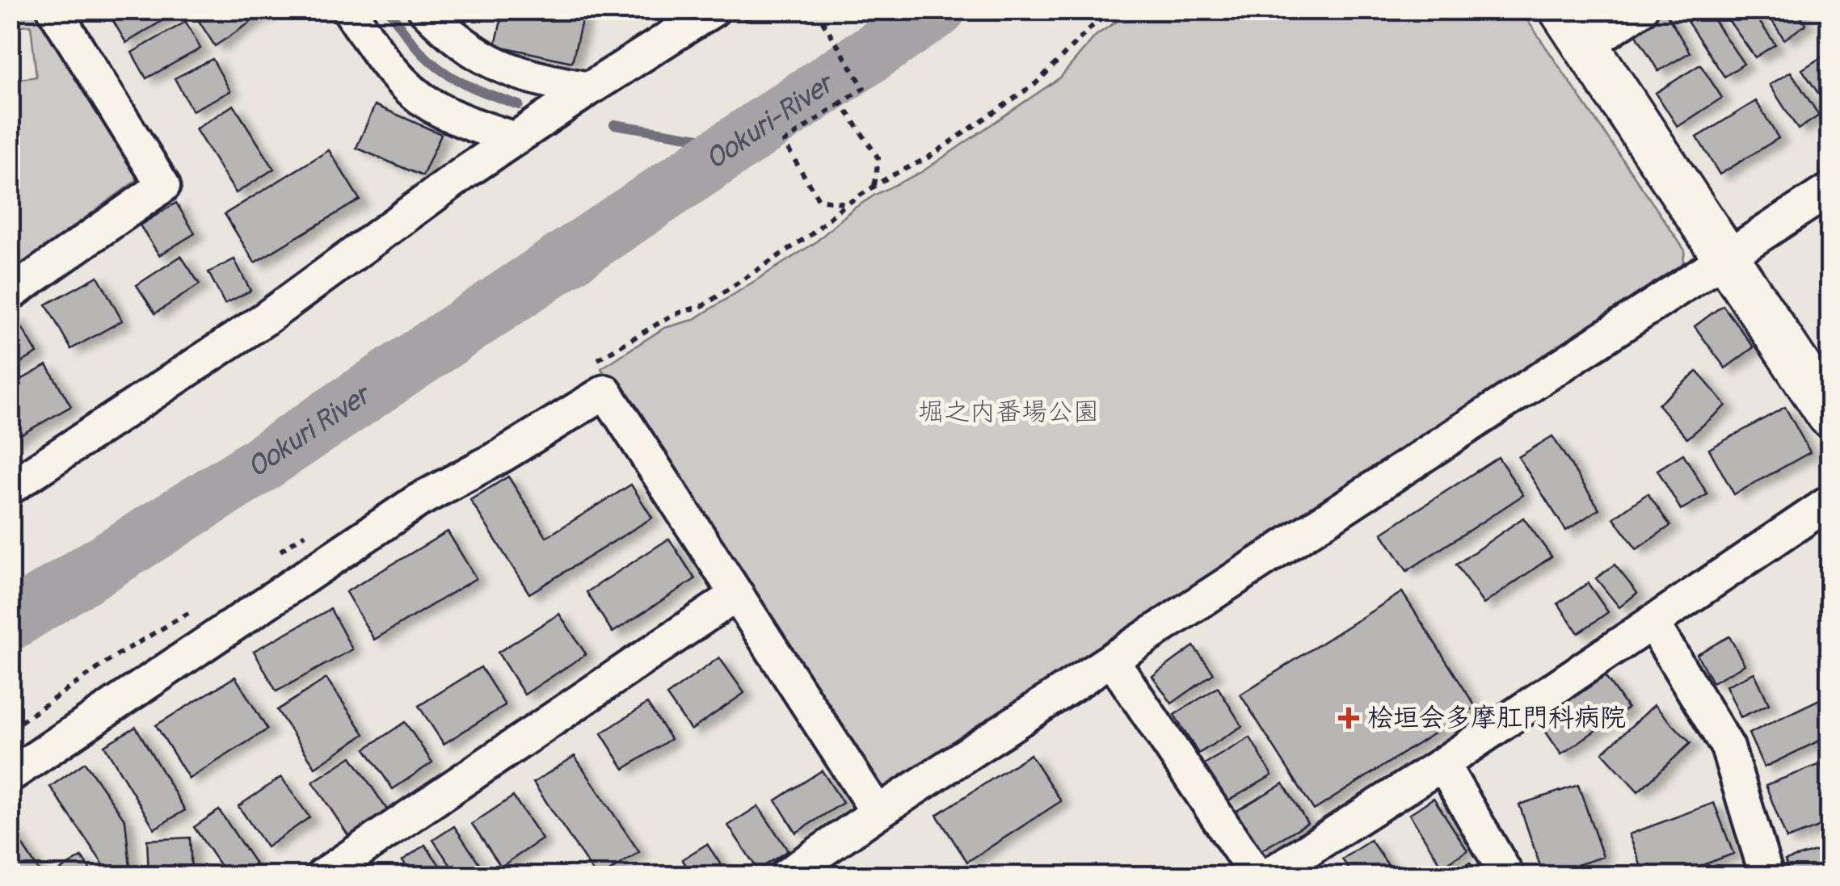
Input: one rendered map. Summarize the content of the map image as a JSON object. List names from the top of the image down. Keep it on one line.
{"water":["Ookuri-River","Ookuri River"],"parks":["堀之内番場公園"],"places":{"health":["桧垣会多摩肛門科病院"]}}
